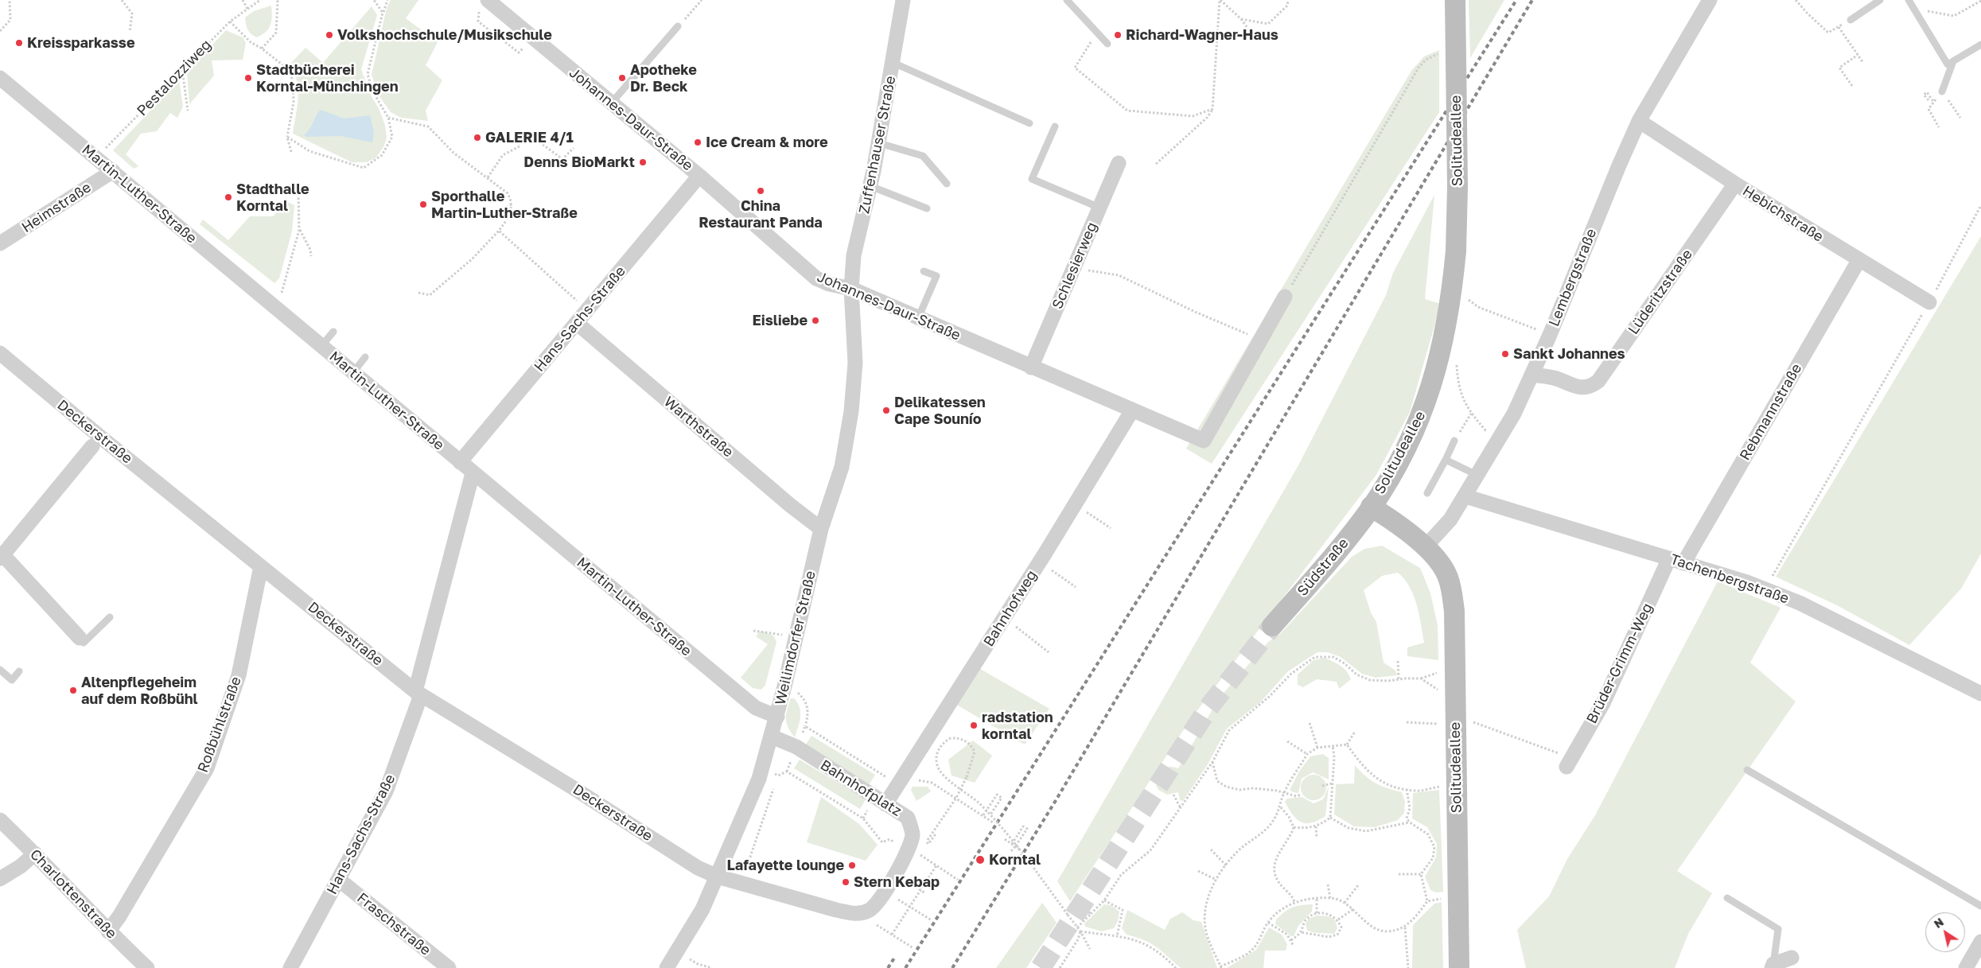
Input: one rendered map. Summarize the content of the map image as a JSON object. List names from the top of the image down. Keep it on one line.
{"streets":{"main road":["Solitudeallee","Südstraße"],"street":["Johannes-Daur-Straße","Zuffenhauser Straße","Martin-Luther-Straße","Heimstraße","Hebichstraße","Schlesierweg","Lembergstraße","Lüderitzstraße","Hans-Sachs-Straße","Rebmannstraße","Warthstraße","Deckerstraße","Tachenbergstraße","Bahnhofweg","Weilimdorfer Straße","Brüder-Grimm-Weg","Roßbühlstraße","Bahnhofplatz","Charlottenstraße","Fraschstraße"],"path":["Pestalozziweg"]},"crossings":[["Pestalozziweg","Martin-Luther-Straße"],["Johannes-Daur-Straße","Zuffenhauser Straße"],["Johannes-Daur-Straße","Schlesierweg"],["Johannes-Daur-Straße","Hans-Sachs-Straße"],["Johannes-Daur-Straße","Bahnhofweg"],["Johannes-Daur-Straße","Weilimdorfer Straße"],["Solitudeallee","Lembergstraße"],["Solitudeallee","Südstraße"],["Zuffenhauser Straße","Weilimdorfer Straße"],["Martin-Luther-Straße","Heimstraße"],["Martin-Luther-Straße","Hans-Sachs-Straße"],["Martin-Luther-Straße","Weilimdorfer Straße"],["Hebichstraße","Lembergstraße"],["Hebichstraße","Lüderitzstraße"],["Hebichstraße","Rebmannstraße"],["Lembergstraße","Lüderitzstraße"],["Lembergstraße","Tachenbergstraße"],["Hans-Sachs-Straße","Warthstraße"],["Hans-Sachs-Straße","Deckerstraße"],["Hans-Sachs-Straße","Fraschstraße"],["Rebmannstraße","Tachenbergstraße"],["Rebmannstraße","Brüder-Grimm-Weg"],["Warthstraße","Weilimdorfer Straße"],["Deckerstraße","Weilimdorfer Straße"],["Deckerstraße","Roßbühlstraße"],["Deckerstraße","Bahnhofplatz"],["Tachenbergstraße","Brüder-Grimm-Weg"],["Bahnhofweg","Bahnhofplatz"],["Weilimdorfer Straße","Bahnhofplatz"],["Roßbühlstraße","Charlottenstraße"]],"places":["Volkshochschule/Musikschule","Richard-Wagner-Haus","Kreissparkasse","Stadtbücherei Korntal-Münchingen","Apotheke Dr. Beck","GALERIE 4/1","Ice Cream & more","Denns BioMarkt","China Restaurant Panda","Stadthalle Korntal","Sporthalle Martin-Luther-Straße","Eisliebe","Sankt Johannes","Delikatessen Cape Sounío","Altenpflegeheim auf dem Roßbühl","radstation korntal","Korntal","Lafayette lounge","Stern Kebap"],"north":"top left"}
